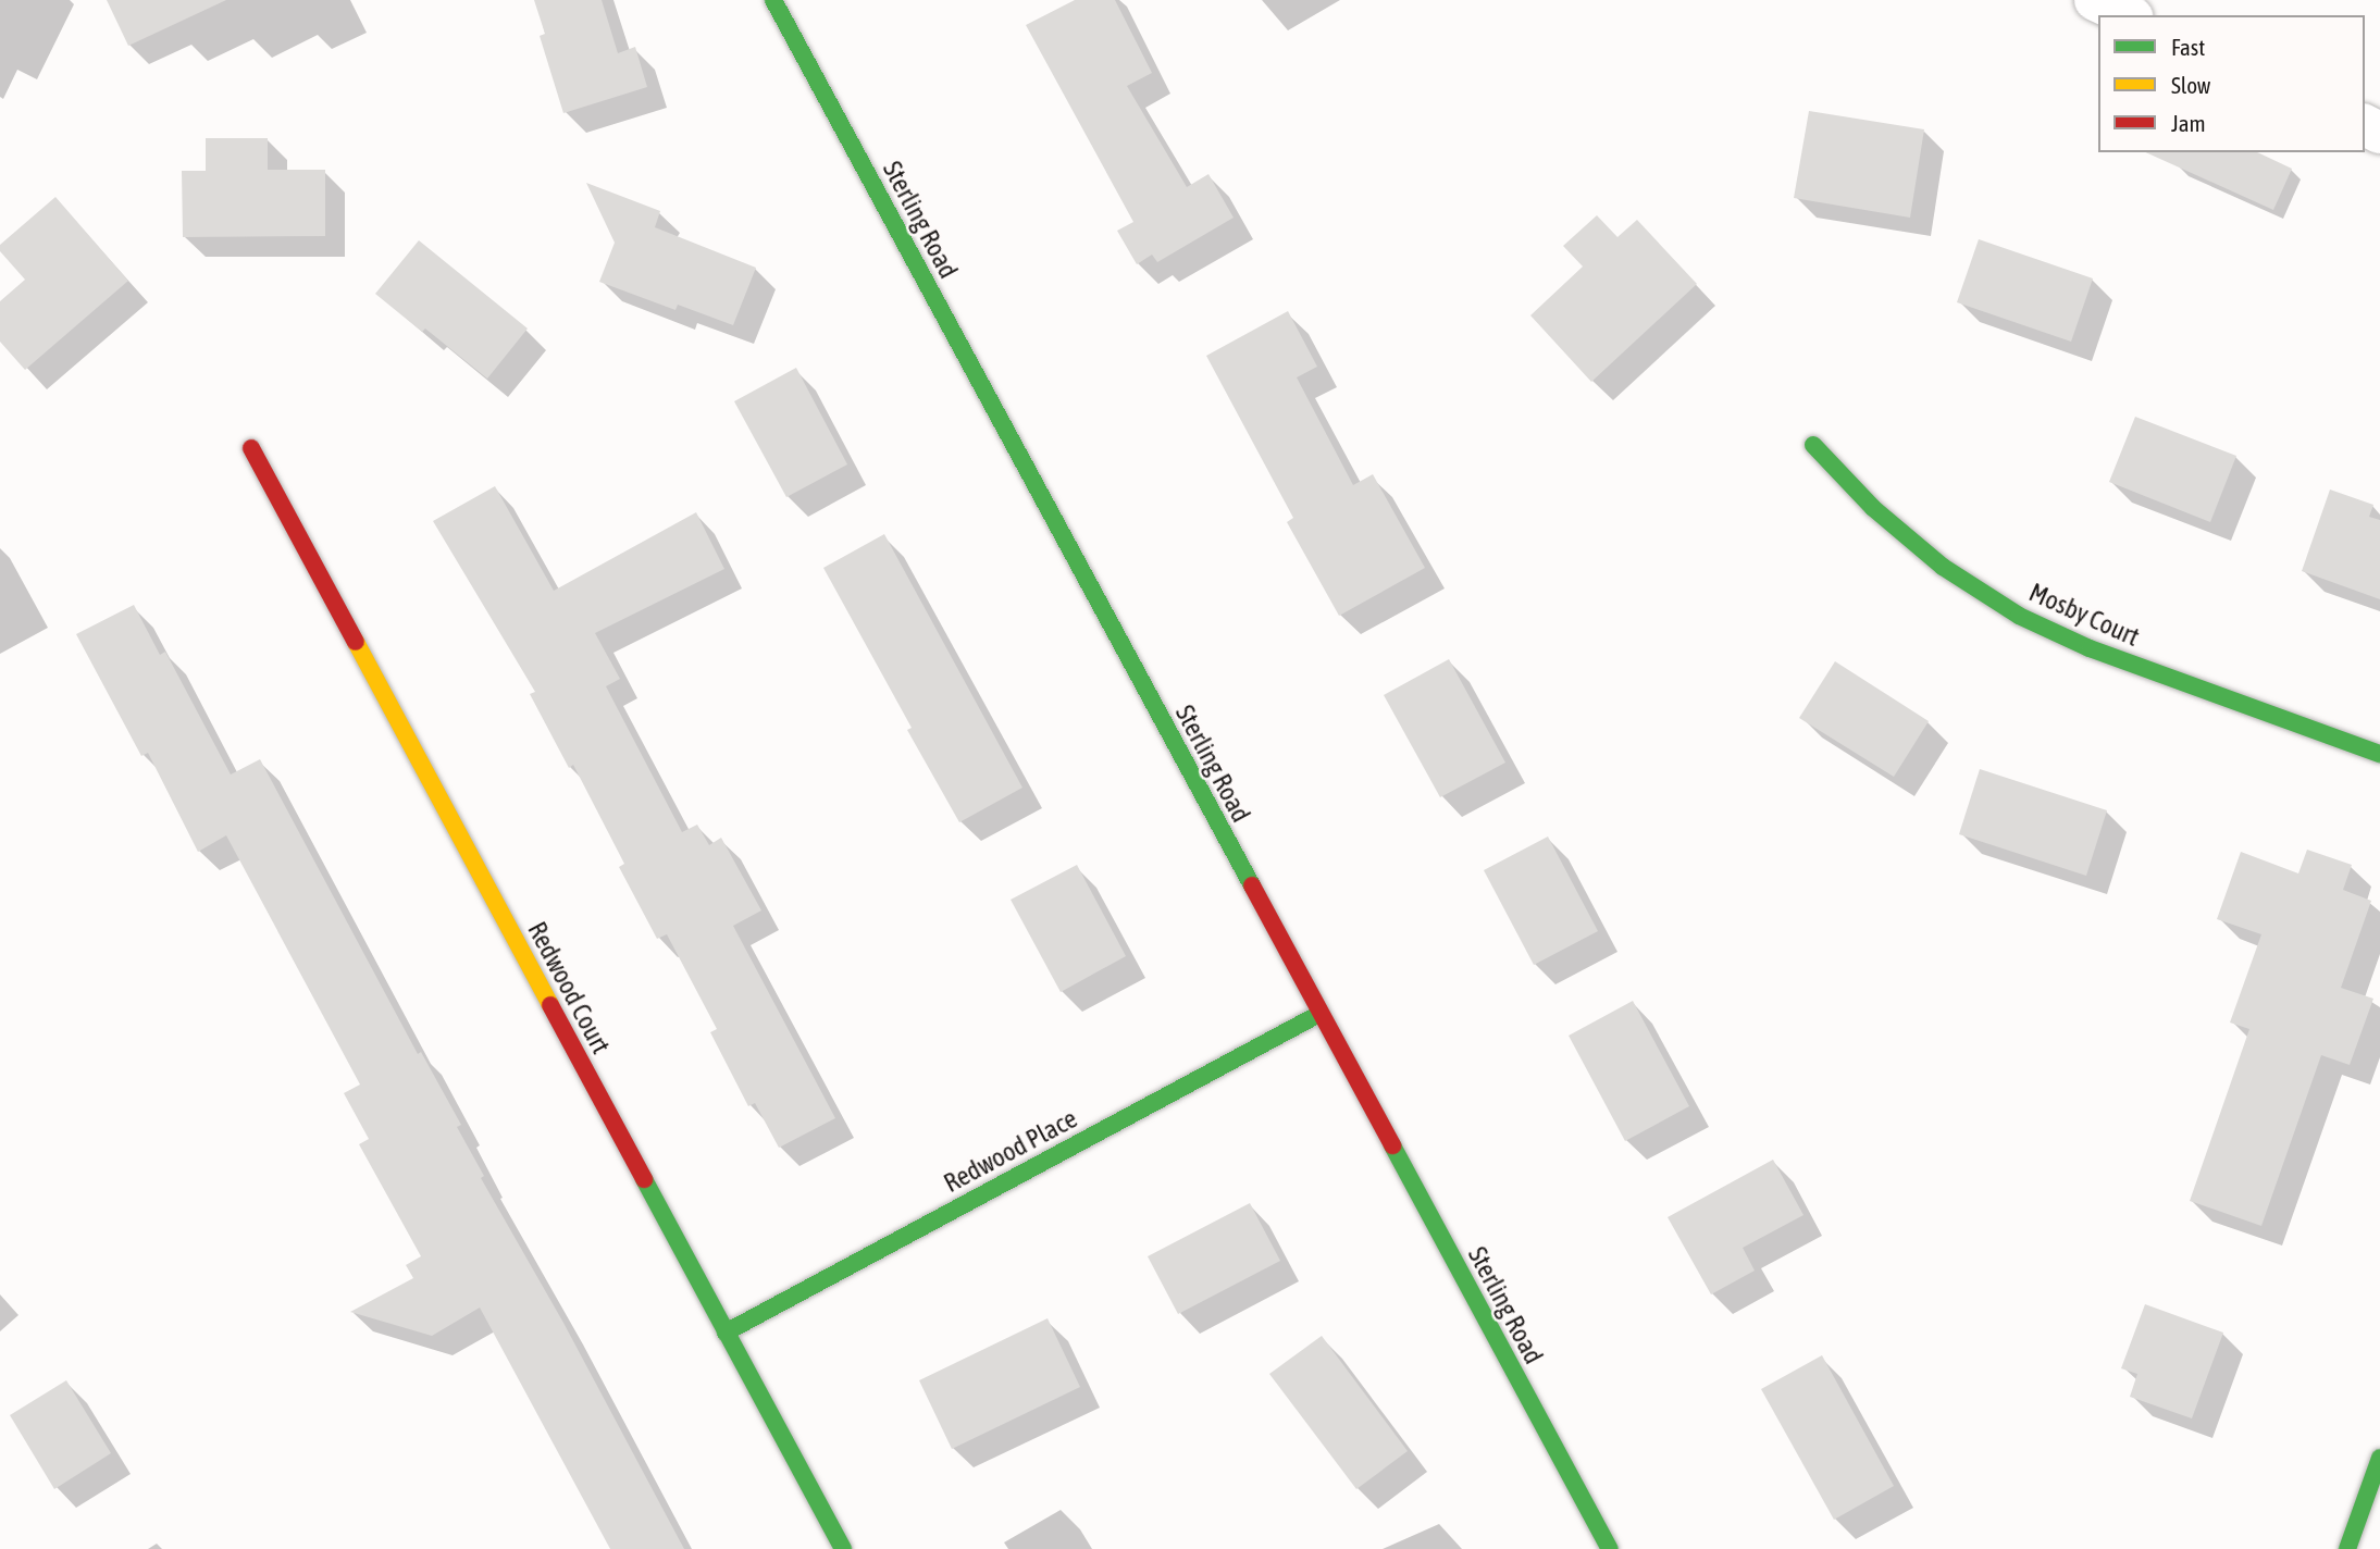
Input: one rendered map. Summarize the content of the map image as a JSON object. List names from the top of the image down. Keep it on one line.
{"streets":{"street":["Sterling Road","Mosby Court","Redwood Court","Redwood Place"]},"crossings":[["Sterling Road","Redwood Place"],["Redwood Court","Redwood Place"]],"legend":["Fast","Slow","Jam"]}
